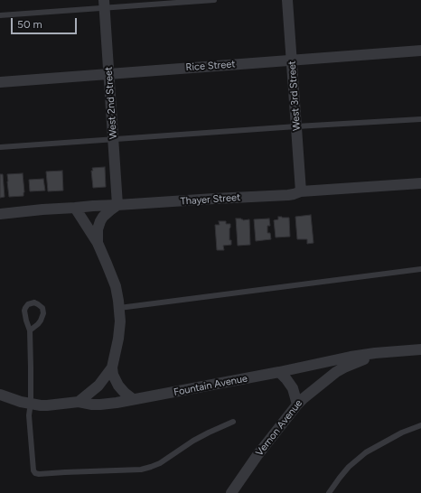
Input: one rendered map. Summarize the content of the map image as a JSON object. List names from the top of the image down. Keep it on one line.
{"streets":{"street":["Rice Street","West 3rd Street","West 2nd Street","Thayer Street","Fountain Avenue","Vernon Avenue"]},"crossings":[["Rice Street","West 3rd Street"],["Rice Street","West 2nd Street"],["West 3rd Street","Thayer Street"],["West 2nd Street","Thayer Street"],["Fountain Avenue","Vernon Avenue"]],"scale_bar":"50 m"}
